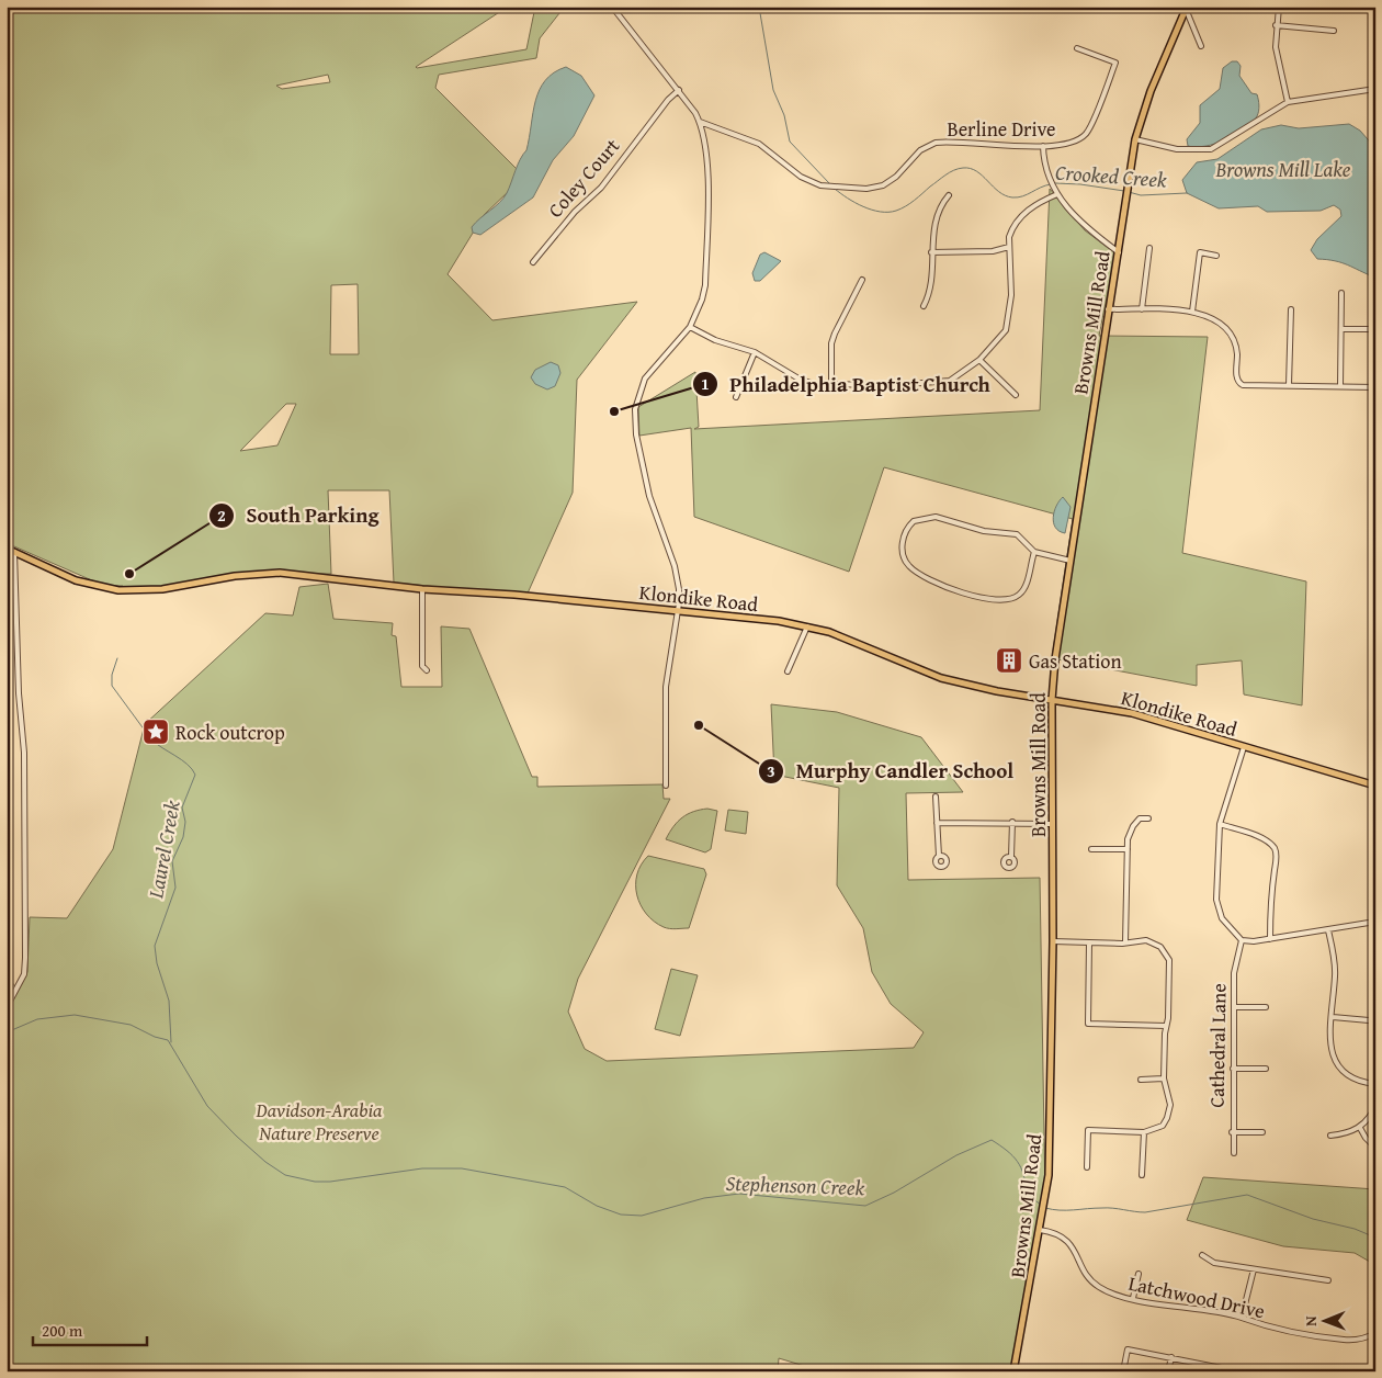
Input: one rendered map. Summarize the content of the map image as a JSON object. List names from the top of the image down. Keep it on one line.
{"streets":{"main road":["Browns Mill Road","Klondike Road"],"street":["Berline Drive","Coley Court","Cathedral Lane","Latchwood Drive"]},"crossings":[["Browns Mill Road","Klondike Road"],["Browns Mill Road","Latchwood Drive"]],"water":["Browns Mill Lake","Crooked Creek","Laurel Creek","Stephenson Creek"],"parks":["Davidson-Arabia Nature Preserve"],"places":{"other":["Philadelphia Baptist Church","South Parking","Murphy Candler School"],"building":["Gas Station"],"place":["Rock outcrop"]},"scale_bar":"200 m","north":"left"}
